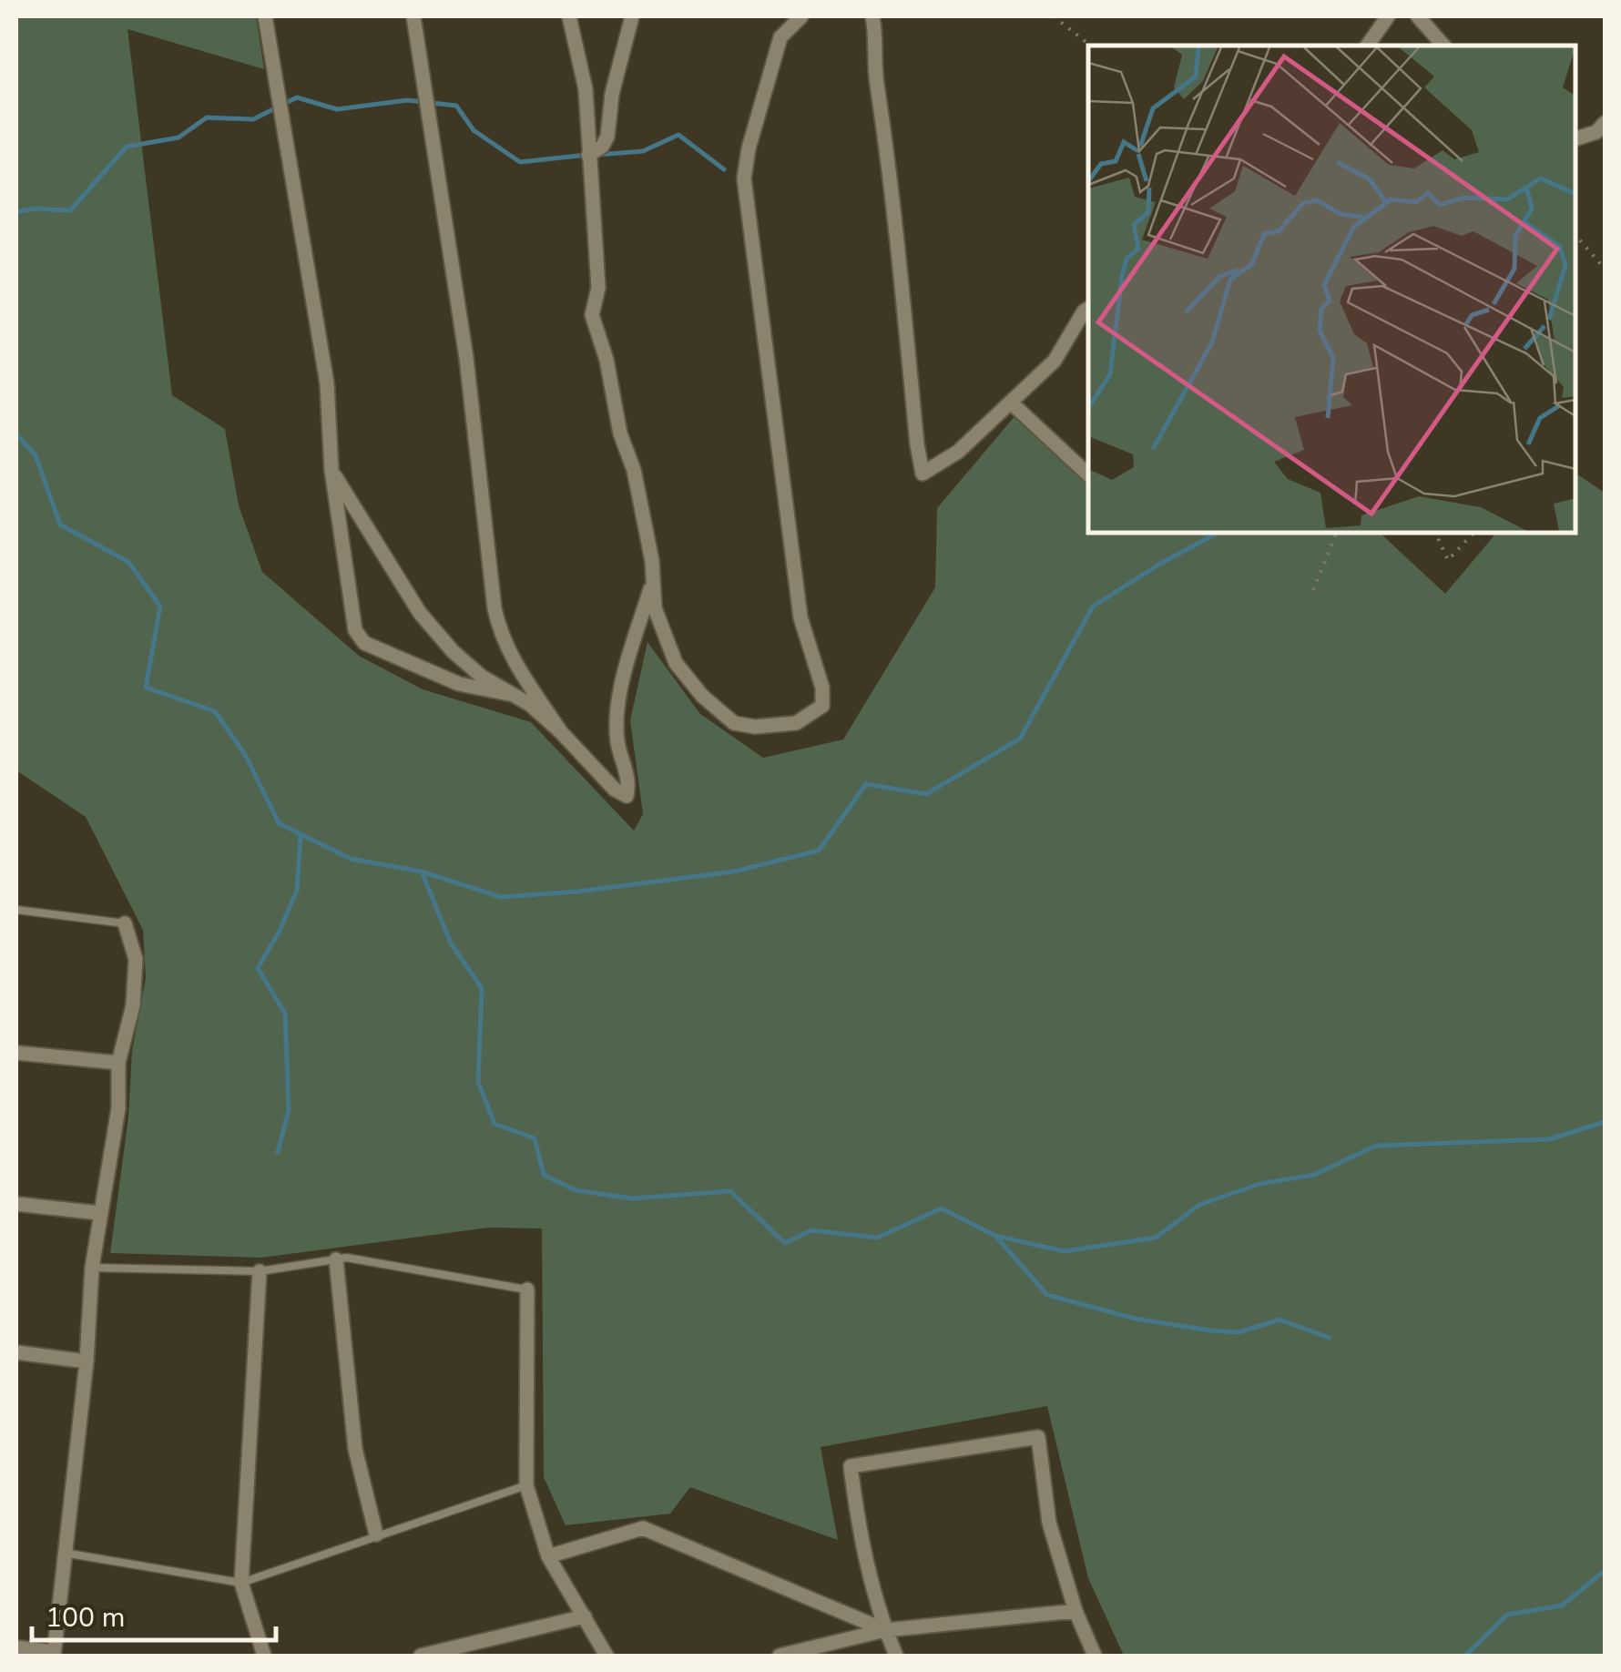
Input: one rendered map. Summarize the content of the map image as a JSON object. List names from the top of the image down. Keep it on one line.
{"scale_bar":"100 m"}
